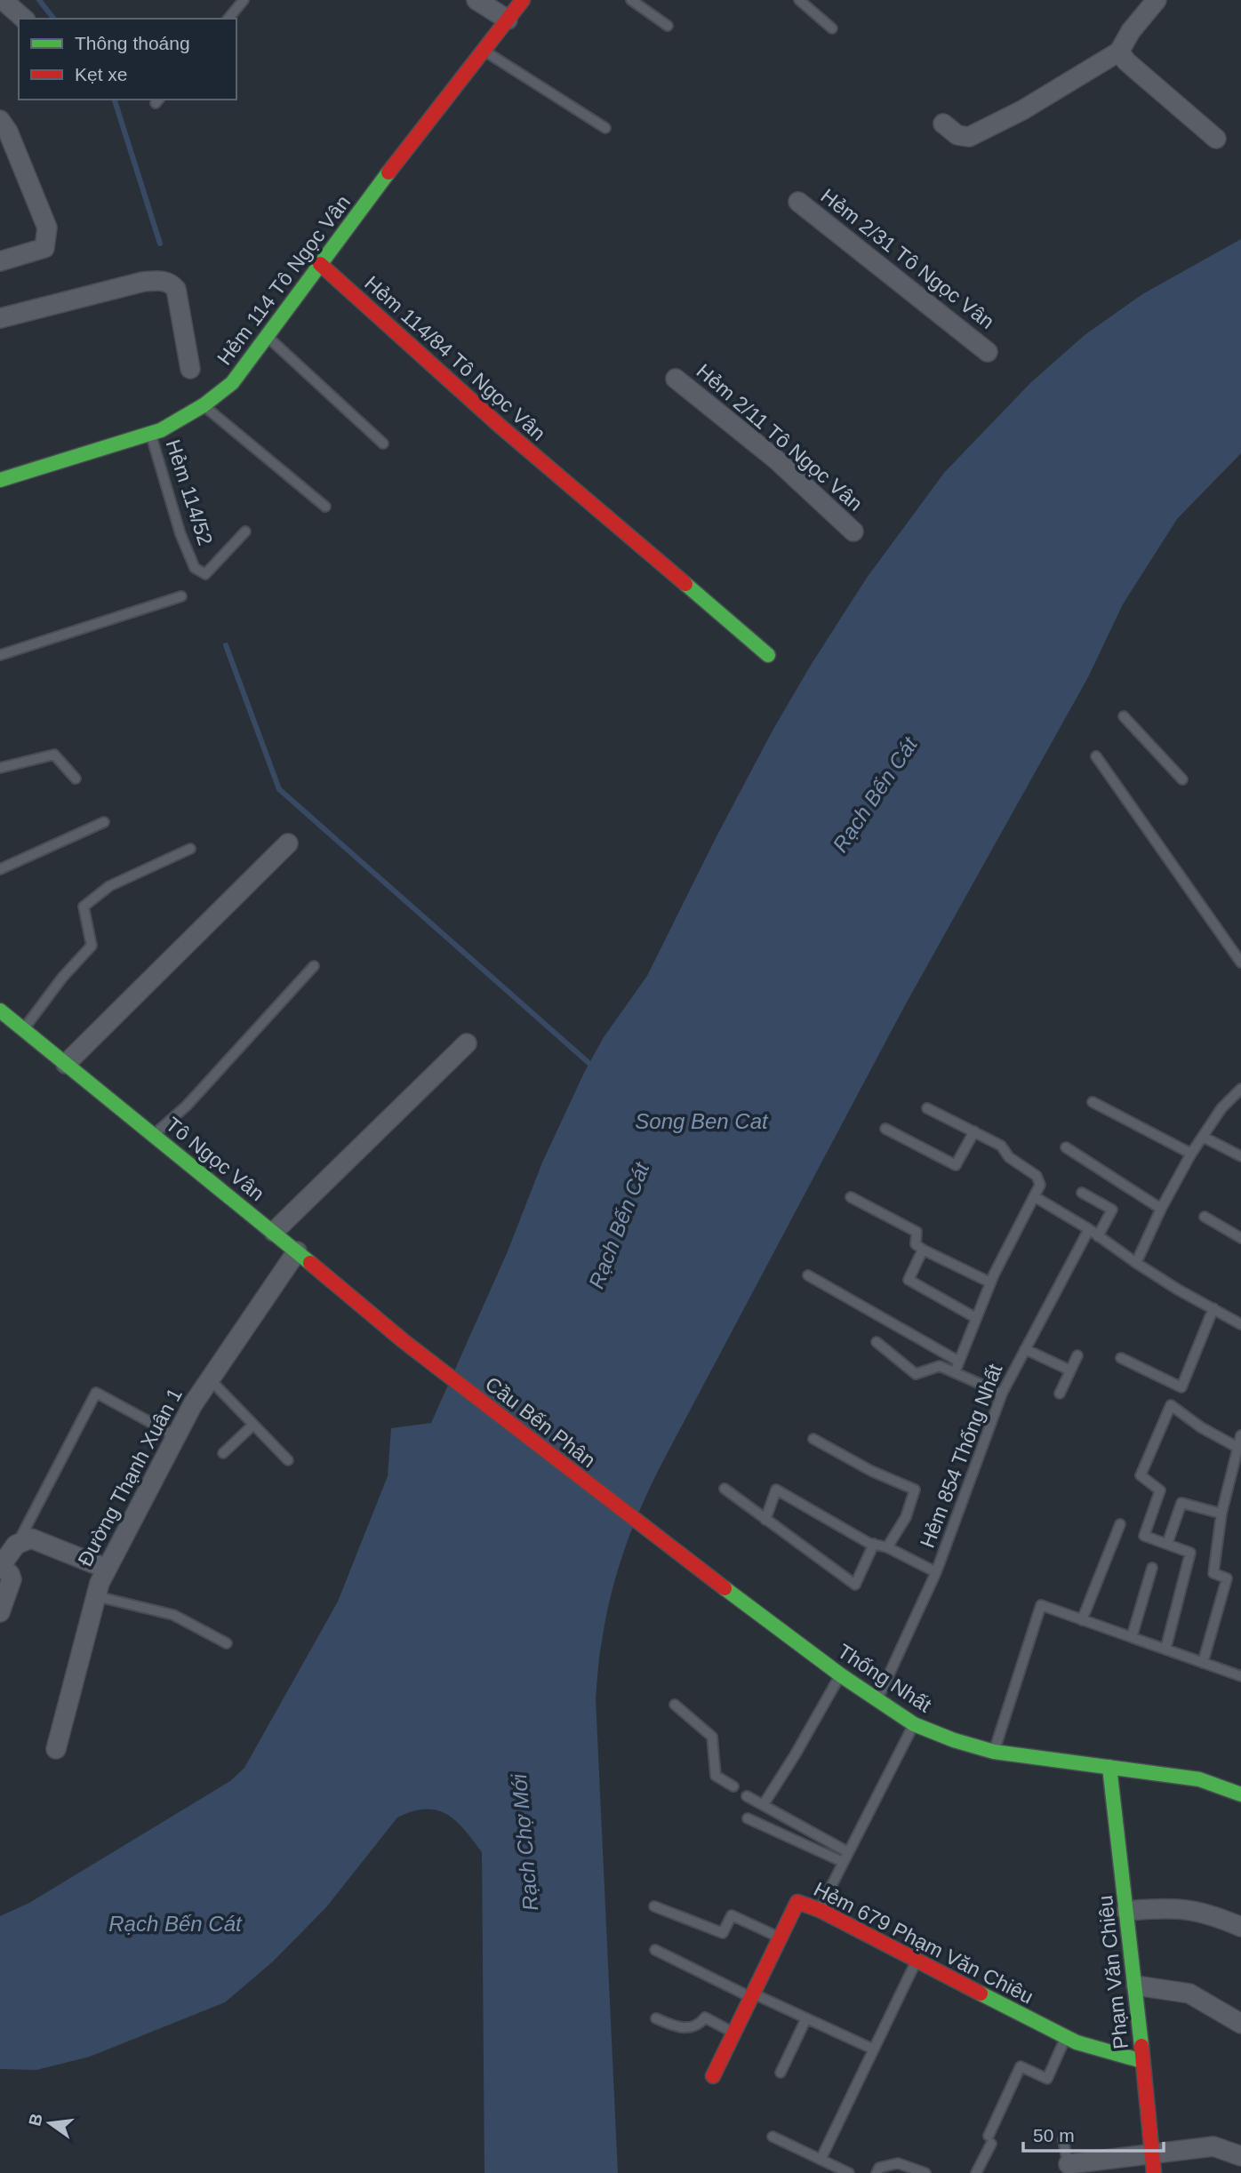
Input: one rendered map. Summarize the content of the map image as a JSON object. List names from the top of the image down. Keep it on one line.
{"streets":{"street":["Hẻm 2/31 Tô Ngọc Vân","Hẻm 114 Tô Ngọc Vân","Hẻm 114/84 Tô Ngọc Vân","Hẻm 2/11 Tô Ngọc Vân","Tô Ngọc Vân","Cầu Bến Phân","Đường Thạnh Xuân 1","Thống Nhất","Hẻm 679 Phạm Văn Chiêu","Phạm Văn Chiêu"],"lane":["Hẻm 114/52","Hẻm 854 Thống Nhất"]},"crossings":[["Hẻm 114 Tô Ngọc Vân","Hẻm 114/84 Tô Ngọc Vân"],["Hẻm 114 Tô Ngọc Vân","Hẻm 114/52"],["Tô Ngọc Vân","Cầu Bến Phân"],["Tô Ngọc Vân","Đường Thạnh Xuân 1"],["Cầu Bến Phân","Thống Nhất"],["Hẻm 854 Thống Nhất","Thống Nhất"],["Thống Nhất","Phạm Văn Chiêu"],["Hẻm 679 Phạm Văn Chiêu","Phạm Văn Chiêu"]],"water":["Rạch Bến Cát","Song Ben Cat","Rạch Chợ Mới"],"legend":["Thông thoáng","Kẹt xe"],"scale_bar":"50 m","north":"left"}
